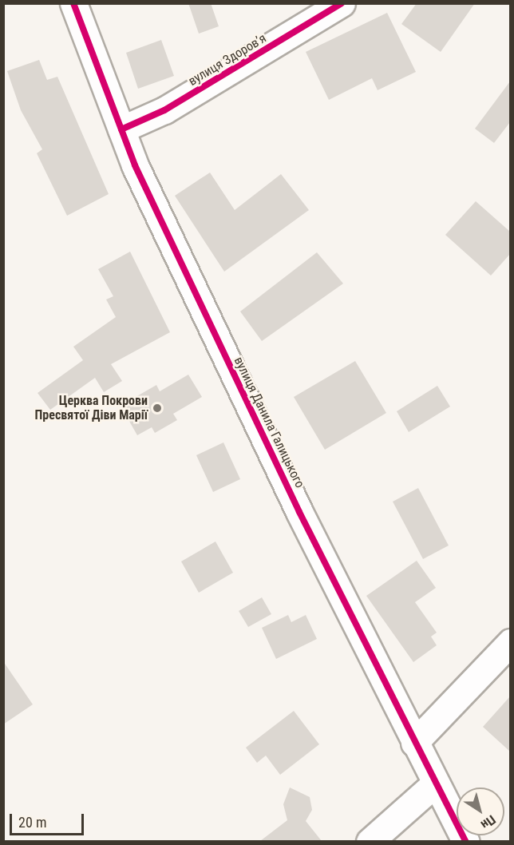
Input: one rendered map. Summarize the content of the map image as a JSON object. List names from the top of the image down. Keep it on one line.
{"streets":{"street":["вулиця Здоровʼя","вулиця Данила Галицького"]},"crossings":[["вулиця Здоровʼя","вулиця Данила Галицького"]],"places":["Церква Покрови Пресвятої Діви Марії"],"scale_bar":"20 m","north":"bottom right"}
